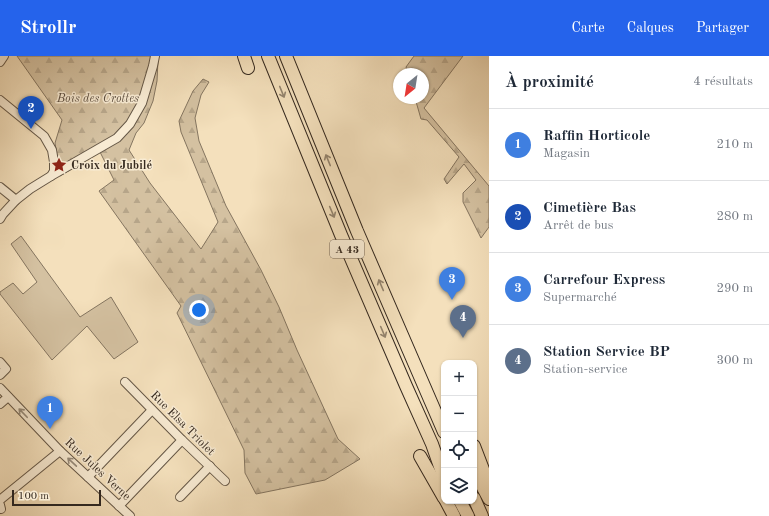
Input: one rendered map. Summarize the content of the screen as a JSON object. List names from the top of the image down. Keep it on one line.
{"streets":{"highway":["A 43"],"street":["Rue Elsa Triolet","Rue Jules Verne"]},"one_way":["Rue Jules Verne"],"parks":["Bois des Crottes"],"places":{"place":["Croix du Jubilé"]},"scale_bar":"100 m","north":"bottom left","page":{"header":"Strollr","nav":["Carte","Calques","Partager"],"heading":["À proximité","4 résultats"],"pins":["2","3","4","1"],"list":[{"mark":"1","name":"Raffin Horticole","note":"Magasin","value":"210 m"},{"mark":"2","name":"Cimetière Bas","note":"Arrêt de bus","value":"280 m"},{"mark":"3","name":"Carrefour Express","note":"Supermarché","value":"290 m"},{"mark":"4","name":"Station Service BP","note":"Station-service","value":"300 m"}],"map_buttons":["+","−"],"scale":"100 m"}}
